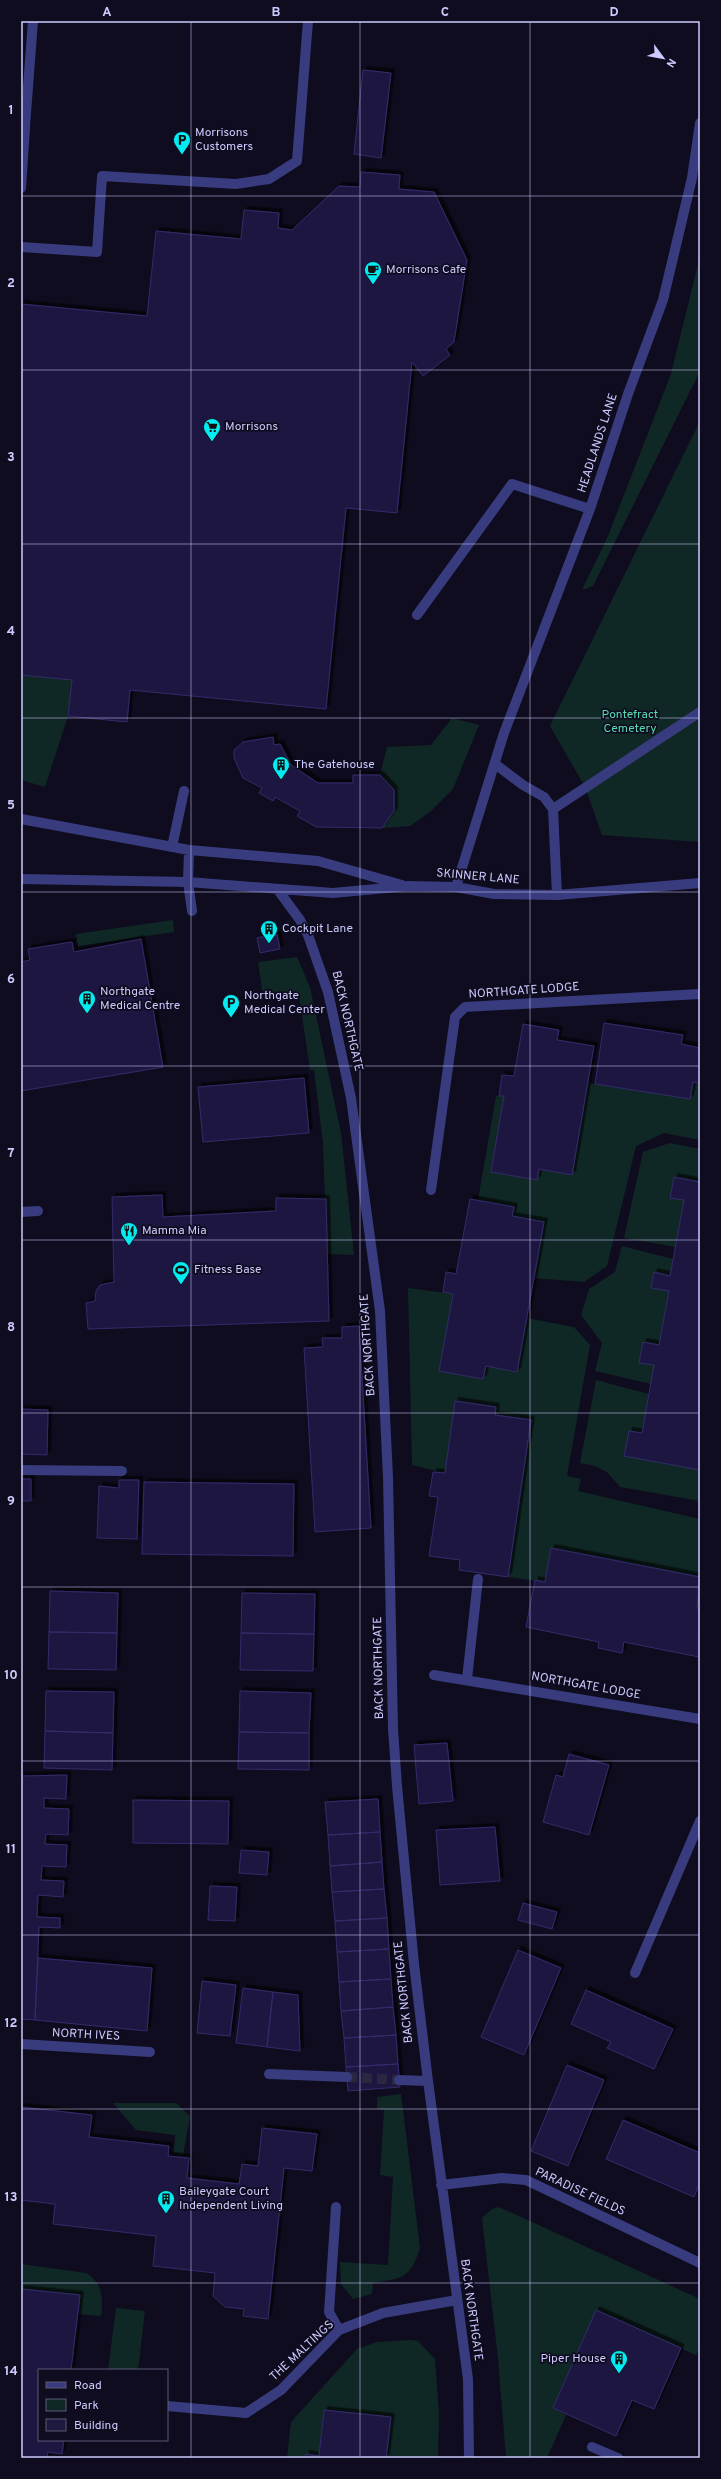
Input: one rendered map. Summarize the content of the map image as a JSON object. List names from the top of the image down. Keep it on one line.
{"streets":{"street":["HEADLANDS LANE","SKINNER LANE","NORTHGATE LODGE","BACK NORTHGATE","NORTH IVES","PARADISE FIELDS","THE MALTINGS"]},"crossings":[["HEADLANDS LANE","SKINNER LANE"],["SKINNER LANE","BACK NORTHGATE"],["BACK NORTHGATE","PARADISE FIELDS"],["BACK NORTHGATE","THE MALTINGS"]],"parks":["Pontefract Cemetery"],"places":{"parking":["Morrisons Customers","Northgate Medical Center"],"cafe":["Morrisons Cafe"],"supermarket":["Morrisons"],"building":["The Gatehouse","Cockpit Lane","Northgate Medical Centre","Baileygate Court Independent Living","Piper House"],"restaurant":["Mamma Mia"],"sports":["Fitness Base"]},"legend":["Road","Park","Building"],"north":"bottom right","grid":{"columns":["A","B","C","D"],"rows":["1","2","3","4","5","6","7","8","9","10","11","12","13","14"]}}
